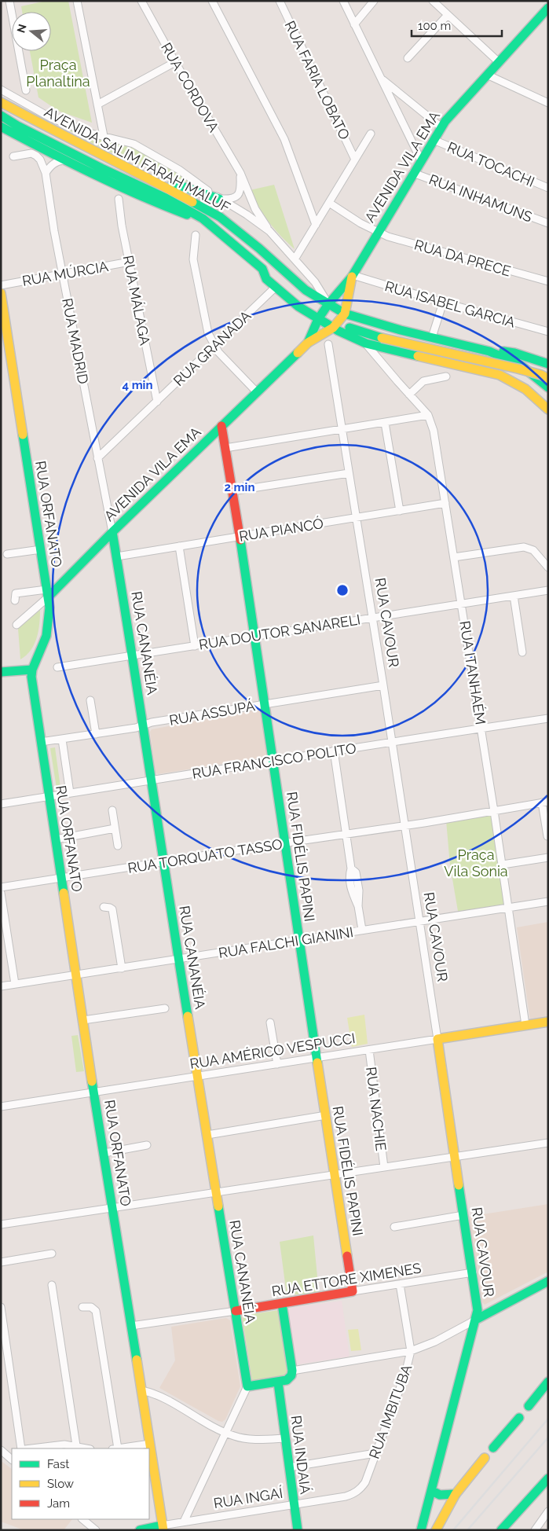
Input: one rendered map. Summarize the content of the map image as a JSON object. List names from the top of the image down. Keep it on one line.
{"streets":{"main road":["AVENIDA SALIM FARAH MALUF","AVENIDA VILA EMA","RUA ORFANATO","RUA CAVOUR","RUA CANANÉIA","RUA FIDÉLIS PAPINI","RUA AMÉRICO VESPUCCI","RUA ETTORE XIMENES","RUA INDAIÁ","RUA INGAÍ"],"street":["RUA FARIA LOBATO","RUA CORDOVA","RUA TOCACHI","RUA INHAMUNS","RUA DA PRECE","RUA MÚRCIA","RUA MÁLAGA","RUA ISABEL GARCIA","RUA MADRID","RUA GRANADA","RUA PIANCÓ","RUA DOUTOR SANARELI","RUA ITANHAÉM","RUA ASSUPÁ","RUA FRANCISCO POLITO","RUA TORQUATO TASSO","RUA FALCHI GIANINI","RUA NACHIE","RUA IMBITUBA"]},"crossings":[["AVENIDA SALIM FARAH MALUF","AVENIDA VILA EMA"],["AVENIDA SALIM FARAH MALUF","RUA GRANADA"],["RUA TOCACHI","AVENIDA VILA EMA"],["AVENIDA VILA EMA","RUA INHAMUNS"],["AVENIDA VILA EMA","RUA DA PRECE"],["AVENIDA VILA EMA","RUA ISABEL GARCIA"],["AVENIDA VILA EMA","RUA MADRID"],["AVENIDA VILA EMA","RUA ORFANATO"],["AVENIDA VILA EMA","RUA CANANÉIA"],["AVENIDA VILA EMA","RUA FIDÉLIS PAPINI"],["RUA MÚRCIA","RUA MÁLAGA"],["RUA MÚRCIA","RUA MADRID"],["RUA MÁLAGA","RUA GRANADA"],["RUA MADRID","RUA GRANADA"],["RUA MADRID","RUA CANANÉIA"],["RUA ORFANATO","RUA ASSUPÁ"],["RUA ORFANATO","RUA FRANCISCO POLITO"],["RUA ORFANATO","RUA TORQUATO TASSO"],["RUA ORFANATO","RUA FALCHI GIANINI"],["RUA ORFANATO","RUA AMÉRICO VESPUCCI"],["RUA ORFANATO","RUA ETTORE XIMENES"],["RUA ORFANATO","RUA INGAÍ"],["RUA PIANCÓ","RUA CAVOUR"],["RUA PIANCÓ","RUA CANANÉIA"],["RUA PIANCÓ","RUA ITANHAÉM"],["RUA PIANCÓ","RUA FIDÉLIS PAPINI"],["RUA CAVOUR","RUA DOUTOR SANARELI"],["RUA CAVOUR","RUA ASSUPÁ"],["RUA CAVOUR","RUA FRANCISCO POLITO"],["RUA CAVOUR","RUA TORQUATO TASSO"],["RUA CAVOUR","RUA FALCHI GIANINI"],["RUA CAVOUR","RUA AMÉRICO VESPUCCI"],["RUA CAVOUR","RUA ETTORE XIMENES"],["RUA DOUTOR SANARELI","RUA CANANÉIA"],["RUA DOUTOR SANARELI","RUA ITANHAÉM"],["RUA DOUTOR SANARELI","RUA FIDÉLIS PAPINI"],["RUA CANANÉIA","RUA ASSUPÁ"],["RUA CANANÉIA","RUA FRANCISCO POLITO"],["RUA CANANÉIA","RUA TORQUATO TASSO"],["RUA CANANÉIA","RUA FALCHI GIANINI"],["RUA CANANÉIA","RUA AMÉRICO VESPUCCI"],["RUA CANANÉIA","RUA ETTORE XIMENES"],["RUA ITANHAÉM","RUA FRANCISCO POLITO"],["RUA ITANHAÉM","RUA TORQUATO TASSO"],["RUA ITANHAÉM","RUA FALCHI GIANINI"],["RUA ITANHAÉM","RUA AMÉRICO VESPUCCI"],["RUA ASSUPÁ","RUA FIDÉLIS PAPINI"],["RUA FRANCISCO POLITO","RUA FIDÉLIS PAPINI"],["RUA TORQUATO TASSO","RUA FIDÉLIS PAPINI"],["RUA FIDÉLIS PAPINI","RUA FALCHI GIANINI"],["RUA FIDÉLIS PAPINI","RUA AMÉRICO VESPUCCI"],["RUA FIDÉLIS PAPINI","RUA ETTORE XIMENES"],["RUA AMÉRICO VESPUCCI","RUA NACHIE"],["RUA ETTORE XIMENES","RUA IMBITUBA"],["RUA IMBITUBA","RUA INGAÍ"],["RUA INDAIÁ","RUA INGAÍ"]],"parks":["Praça Planaltina","Praça Vila Sonia"],"legend":["Fast","Slow","Jam"],"scale_bar":"100 m","north":"left","rings":["4 min","2 min"]}
